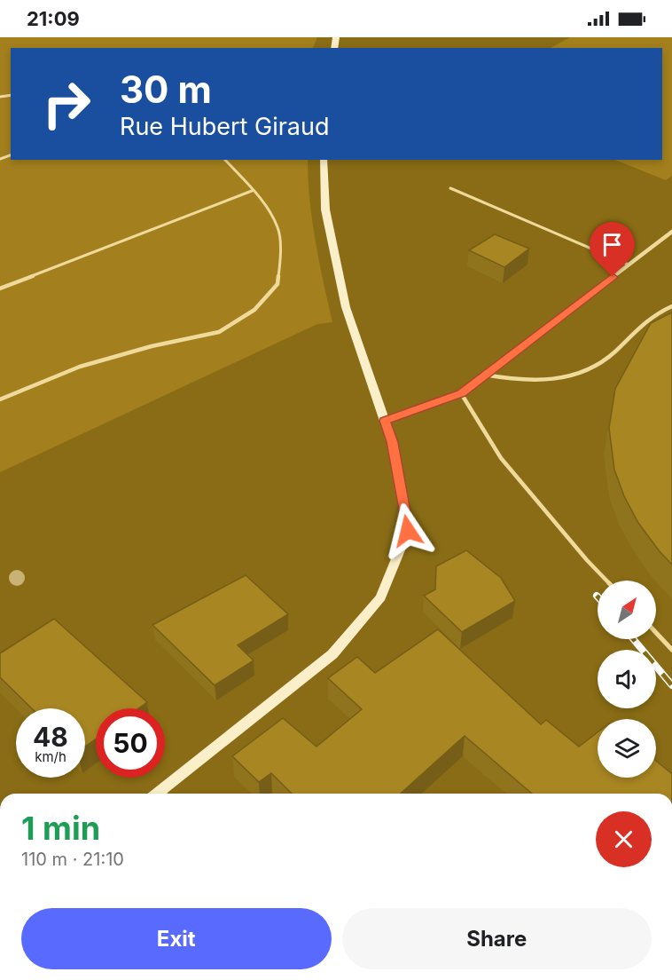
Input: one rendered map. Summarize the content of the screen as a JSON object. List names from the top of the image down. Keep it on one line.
{"north":"top right","page":{"status":"21:09","turn":["30 m","Rue Hubert Giraud"],"speed":"48 km/h","limit":"50","heading":["1 min","110 m · 21:10"],"buttons":["Exit","Share"]}}
